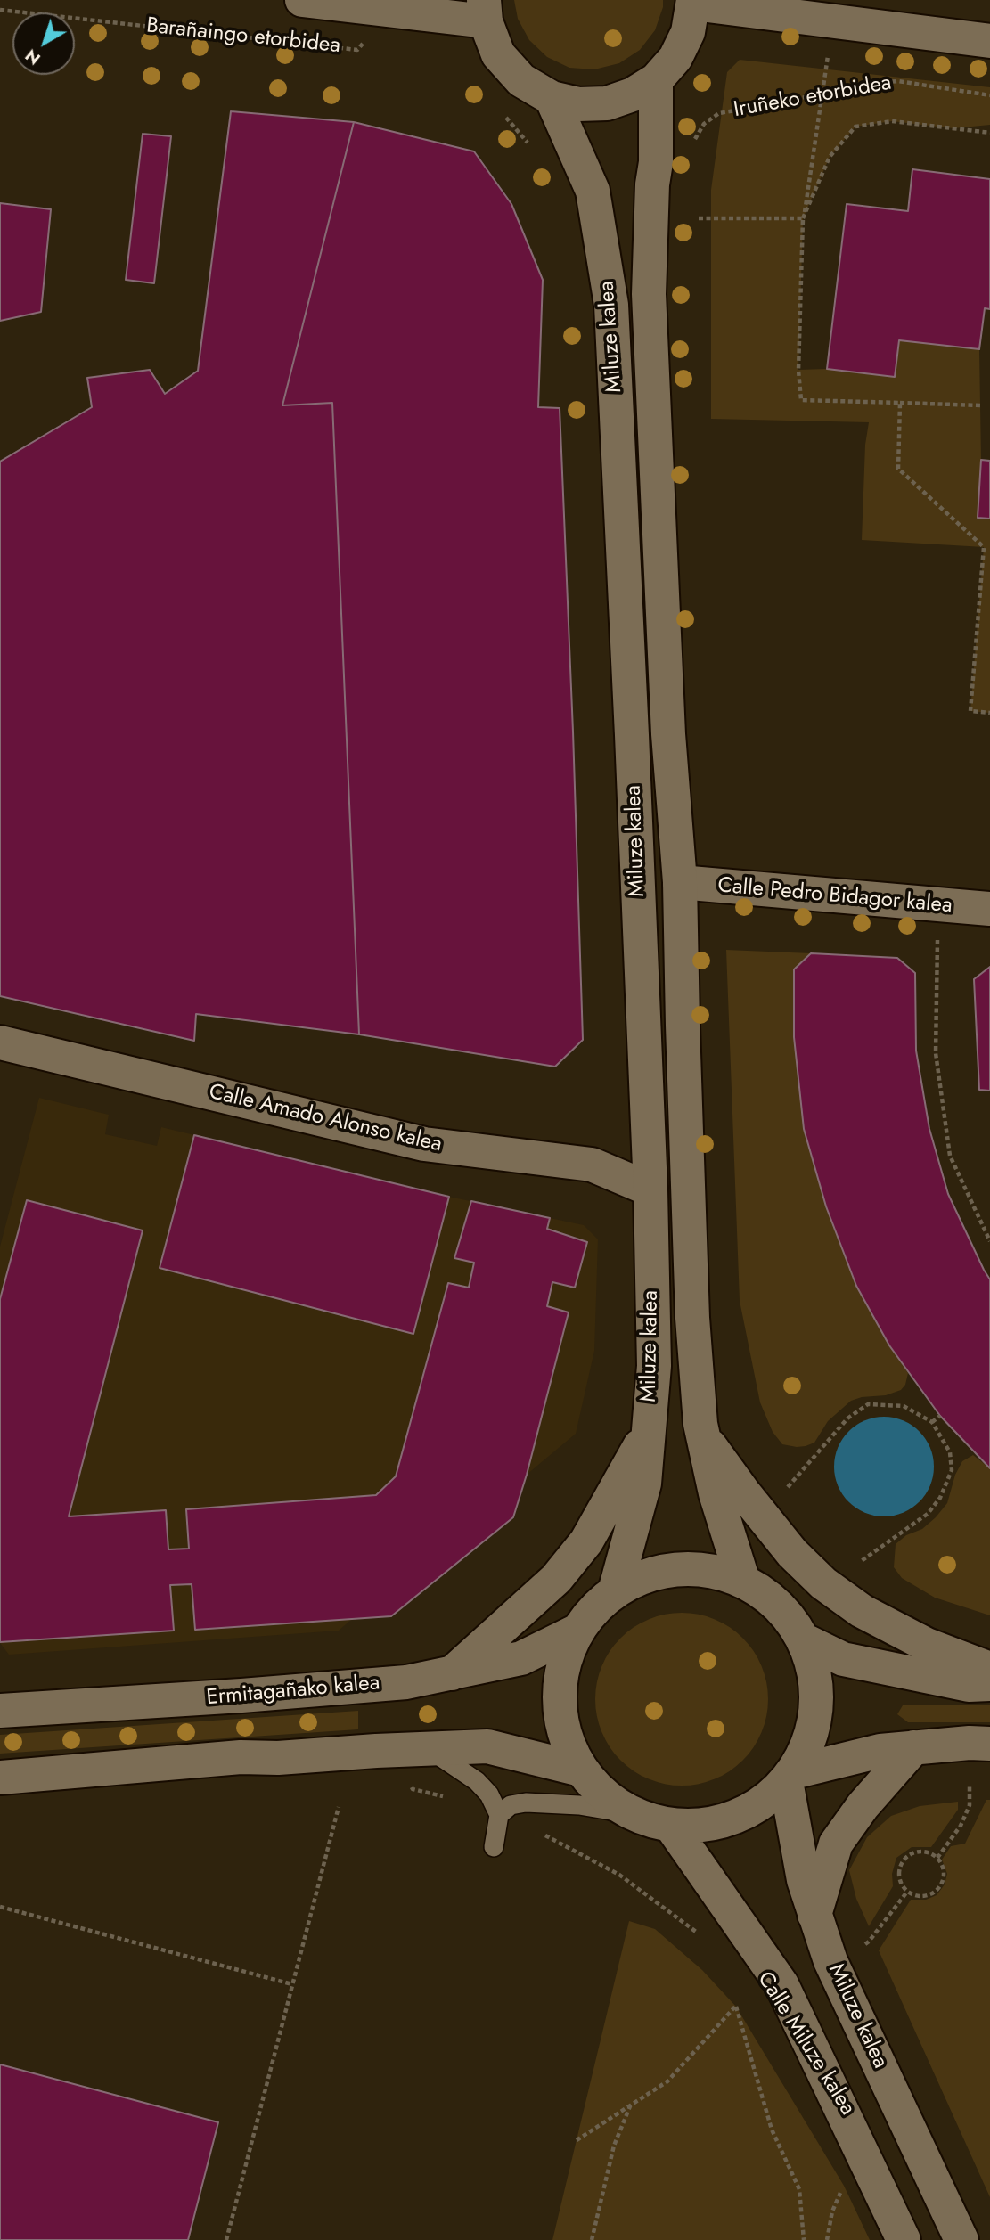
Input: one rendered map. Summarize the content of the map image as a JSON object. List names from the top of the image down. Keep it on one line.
{"streets":{"main road":["Barañaingo etorbidea","Miluze kalea","Calle Pedro Bidagor kalea","Calle Amado Alonso kalea","Ermitagañako kalea"],"path":["Iruñeko etorbidea"]},"crossings":[["Miluze kalea","Calle Pedro Bidagor kalea"],["Miluze kalea","Calle Amado Alonso kalea"]],"north":"bottom left"}
